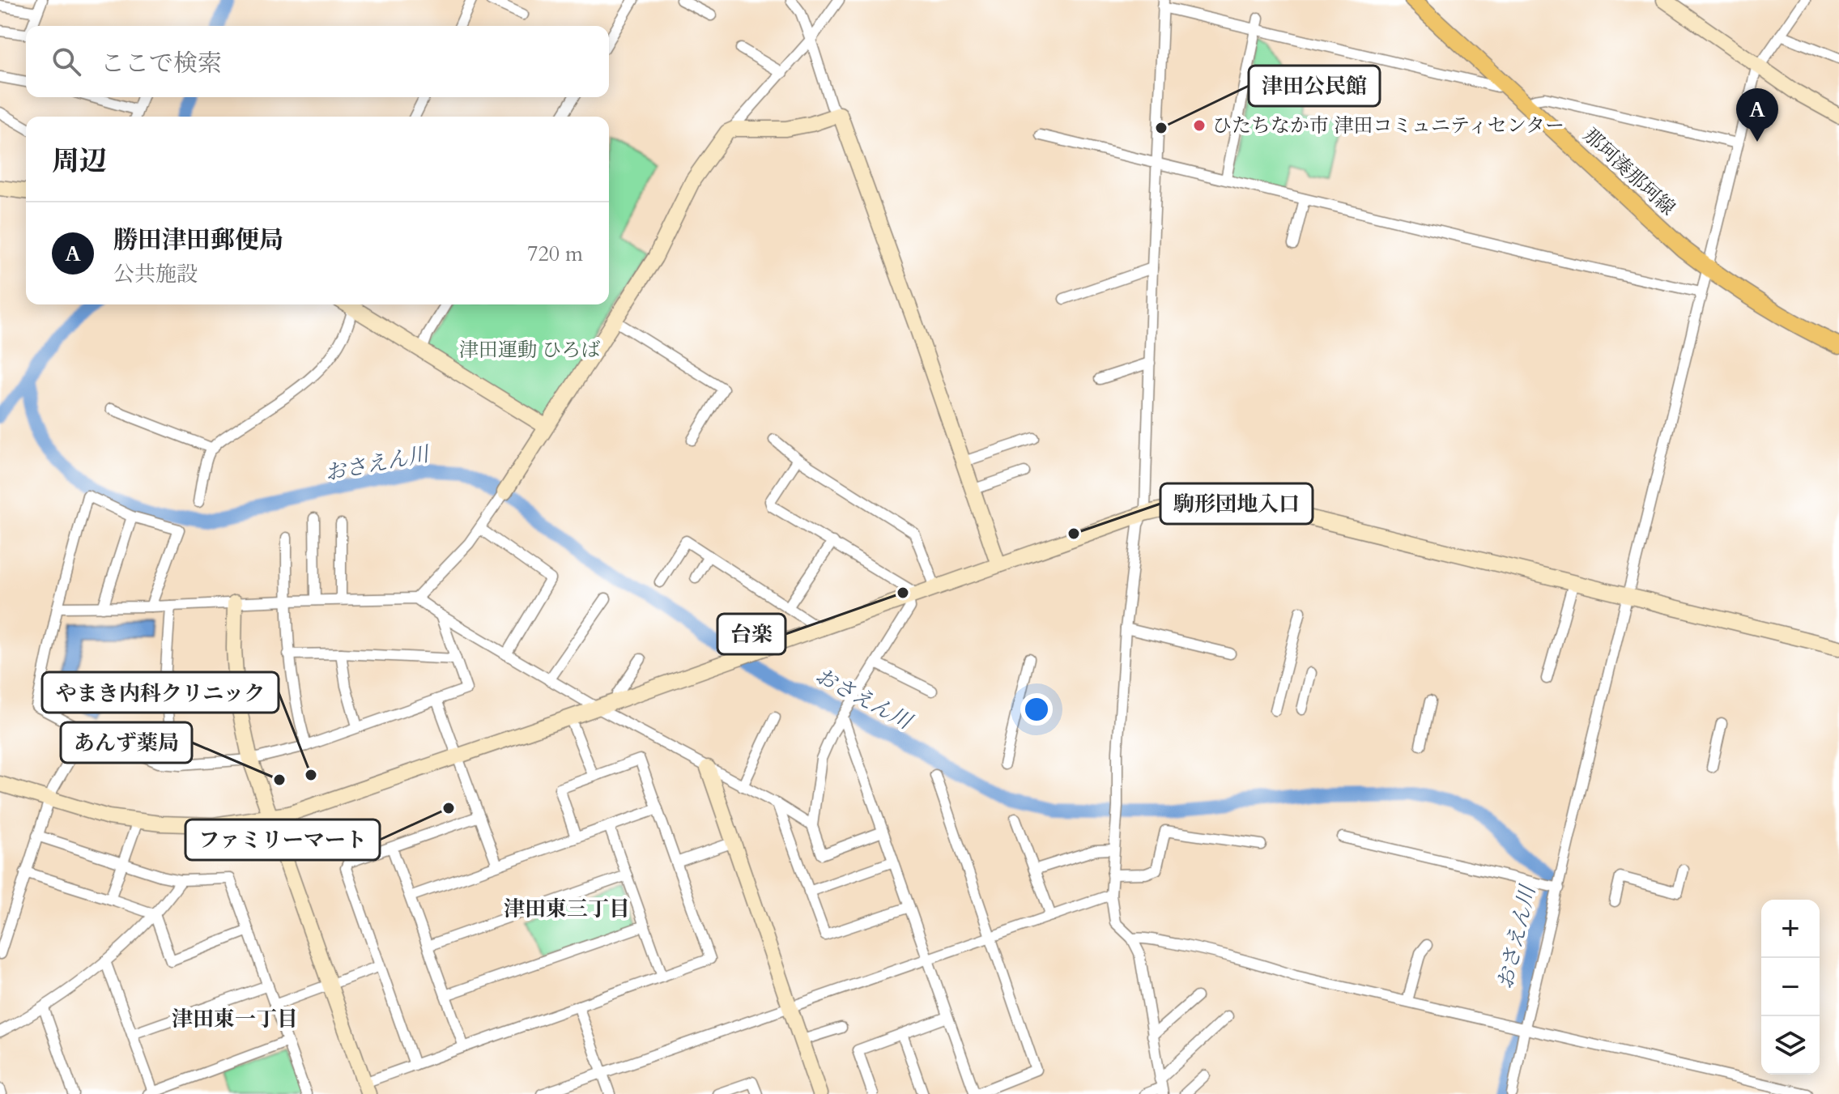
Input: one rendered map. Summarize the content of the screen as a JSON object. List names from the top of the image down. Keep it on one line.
{"streets":{"main road":["那珂湊那珂線"]},"districts":["津田東三丁目","津田東一丁目"],"water":["おさえん川"],"parks":["津田運動 ひろば"],"places":["ひたちなか市 津田コミュニティセンター","津田公民館","駒形団地入口","台楽","やまき内科クリニック","あんず薬局","ファミリーマート"],"page":{"search":"ここで検索","pins":"A","heading":"周辺","list":[{"mark":"A","name":"勝田津田郵便局","note":"公共施設","value":"720 m"}],"map_buttons":["+","−"]}}
